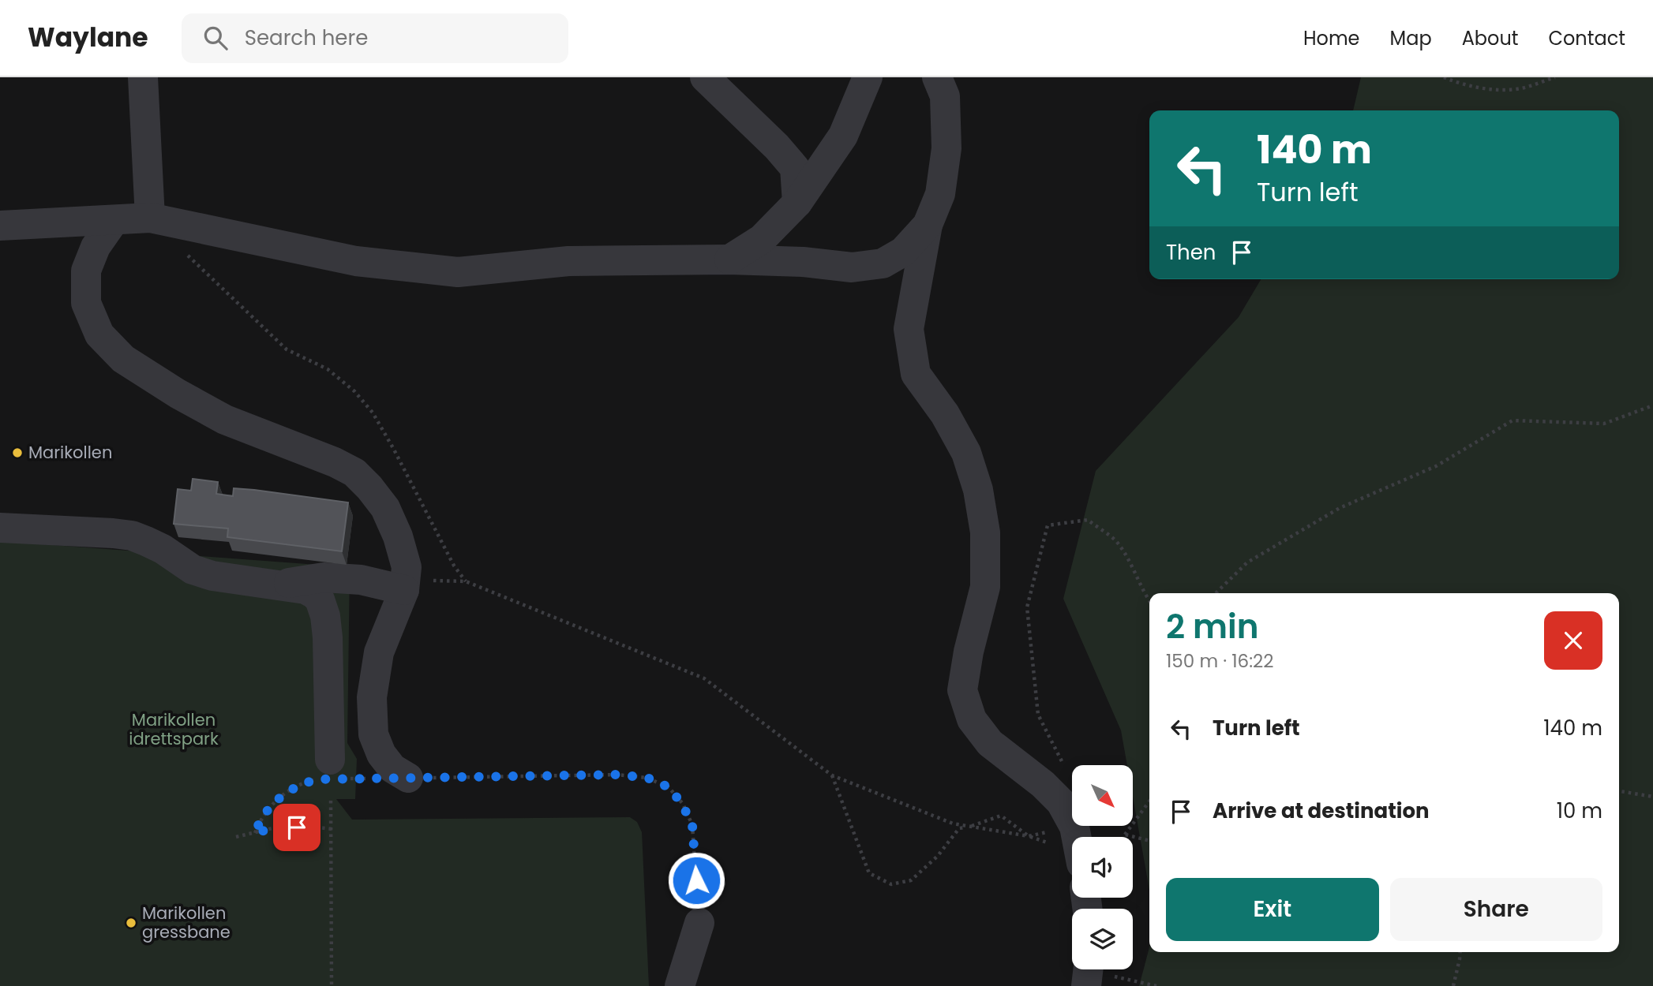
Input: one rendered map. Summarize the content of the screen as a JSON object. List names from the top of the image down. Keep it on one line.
{"parks":["Marikollen idrettspark"],"places":["Marikollen","Marikollen gressbane"],"north":"bottom right","page":{"header":"Waylane","search":"Search here","nav":["Home","Map","About","Contact"],"turn":["140 m","Turn left"],"then":"Then","heading":["2 min","150 m · 16:22"],"list":[{"name":"Turn left","value":"140 m"},{"name":"Arrive at destination","value":"10 m"}],"buttons":["Exit","Share"]}}
